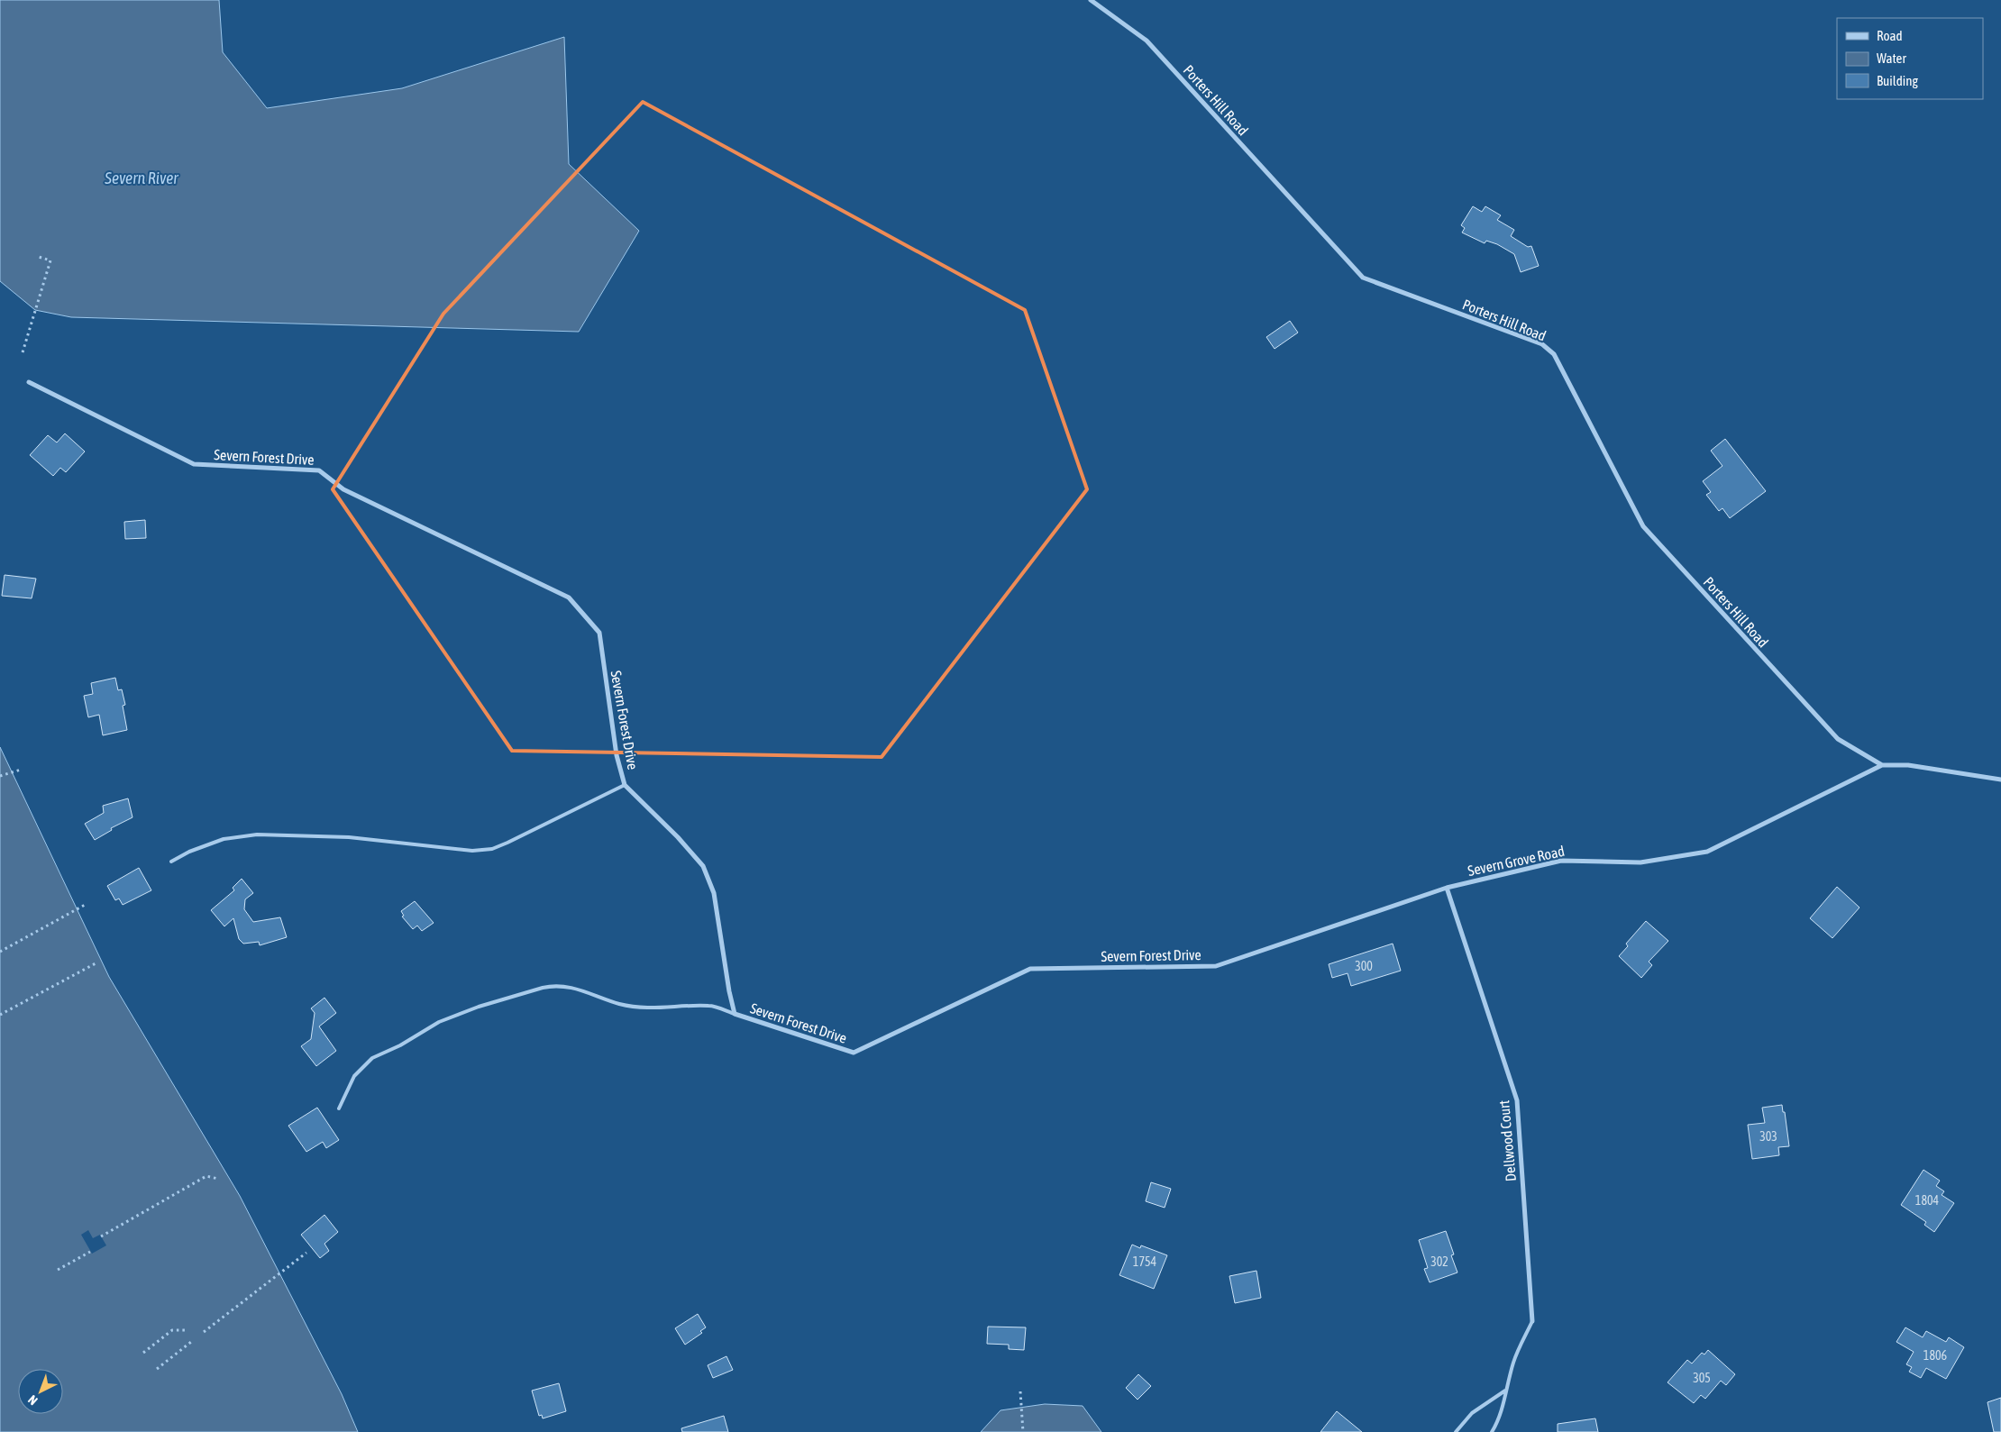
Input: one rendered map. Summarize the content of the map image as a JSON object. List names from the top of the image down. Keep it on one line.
{"streets":{"street":["Porters Hill Road","Severn Forest Drive","Severn Grove Road","Dellwood Court"]},"crossings":[["Porters Hill Road","Severn Grove Road"],["Severn Forest Drive","Severn Grove Road"],["Severn Grove Road","Dellwood Court"]],"water":["Severn River"],"house_numbers":["300","303","1804","1754","302","1806","305"],"legend":["Road","Water","Building"],"north":"bottom left"}
